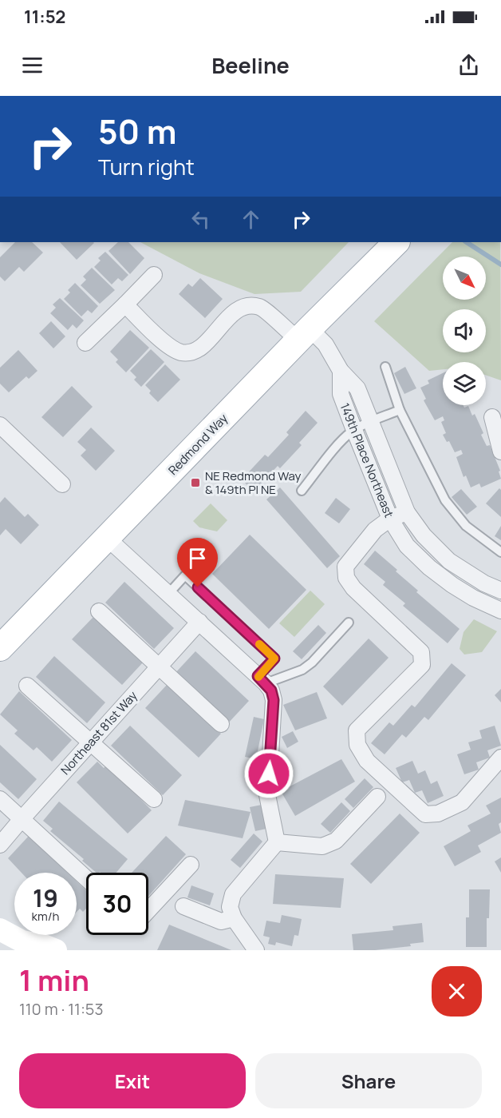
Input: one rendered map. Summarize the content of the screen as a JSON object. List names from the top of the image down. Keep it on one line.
{"streets":{"main road":["Redmond Way"],"street":["149th Place Northeast","Northeast 81st Way"]},"crossings":[["Redmond Way","149th Place Northeast"]],"places":{"transit":["NE Redmond Way & 149th Pl NE"]},"north":"bottom right","page":{"status":"11:52","header":"Beeline","turn":["50 m","Turn right"],"speed":"19 km/h","limit":"30","heading":["1 min","110 m · 11:53"],"buttons":["Exit","Share"]}}
